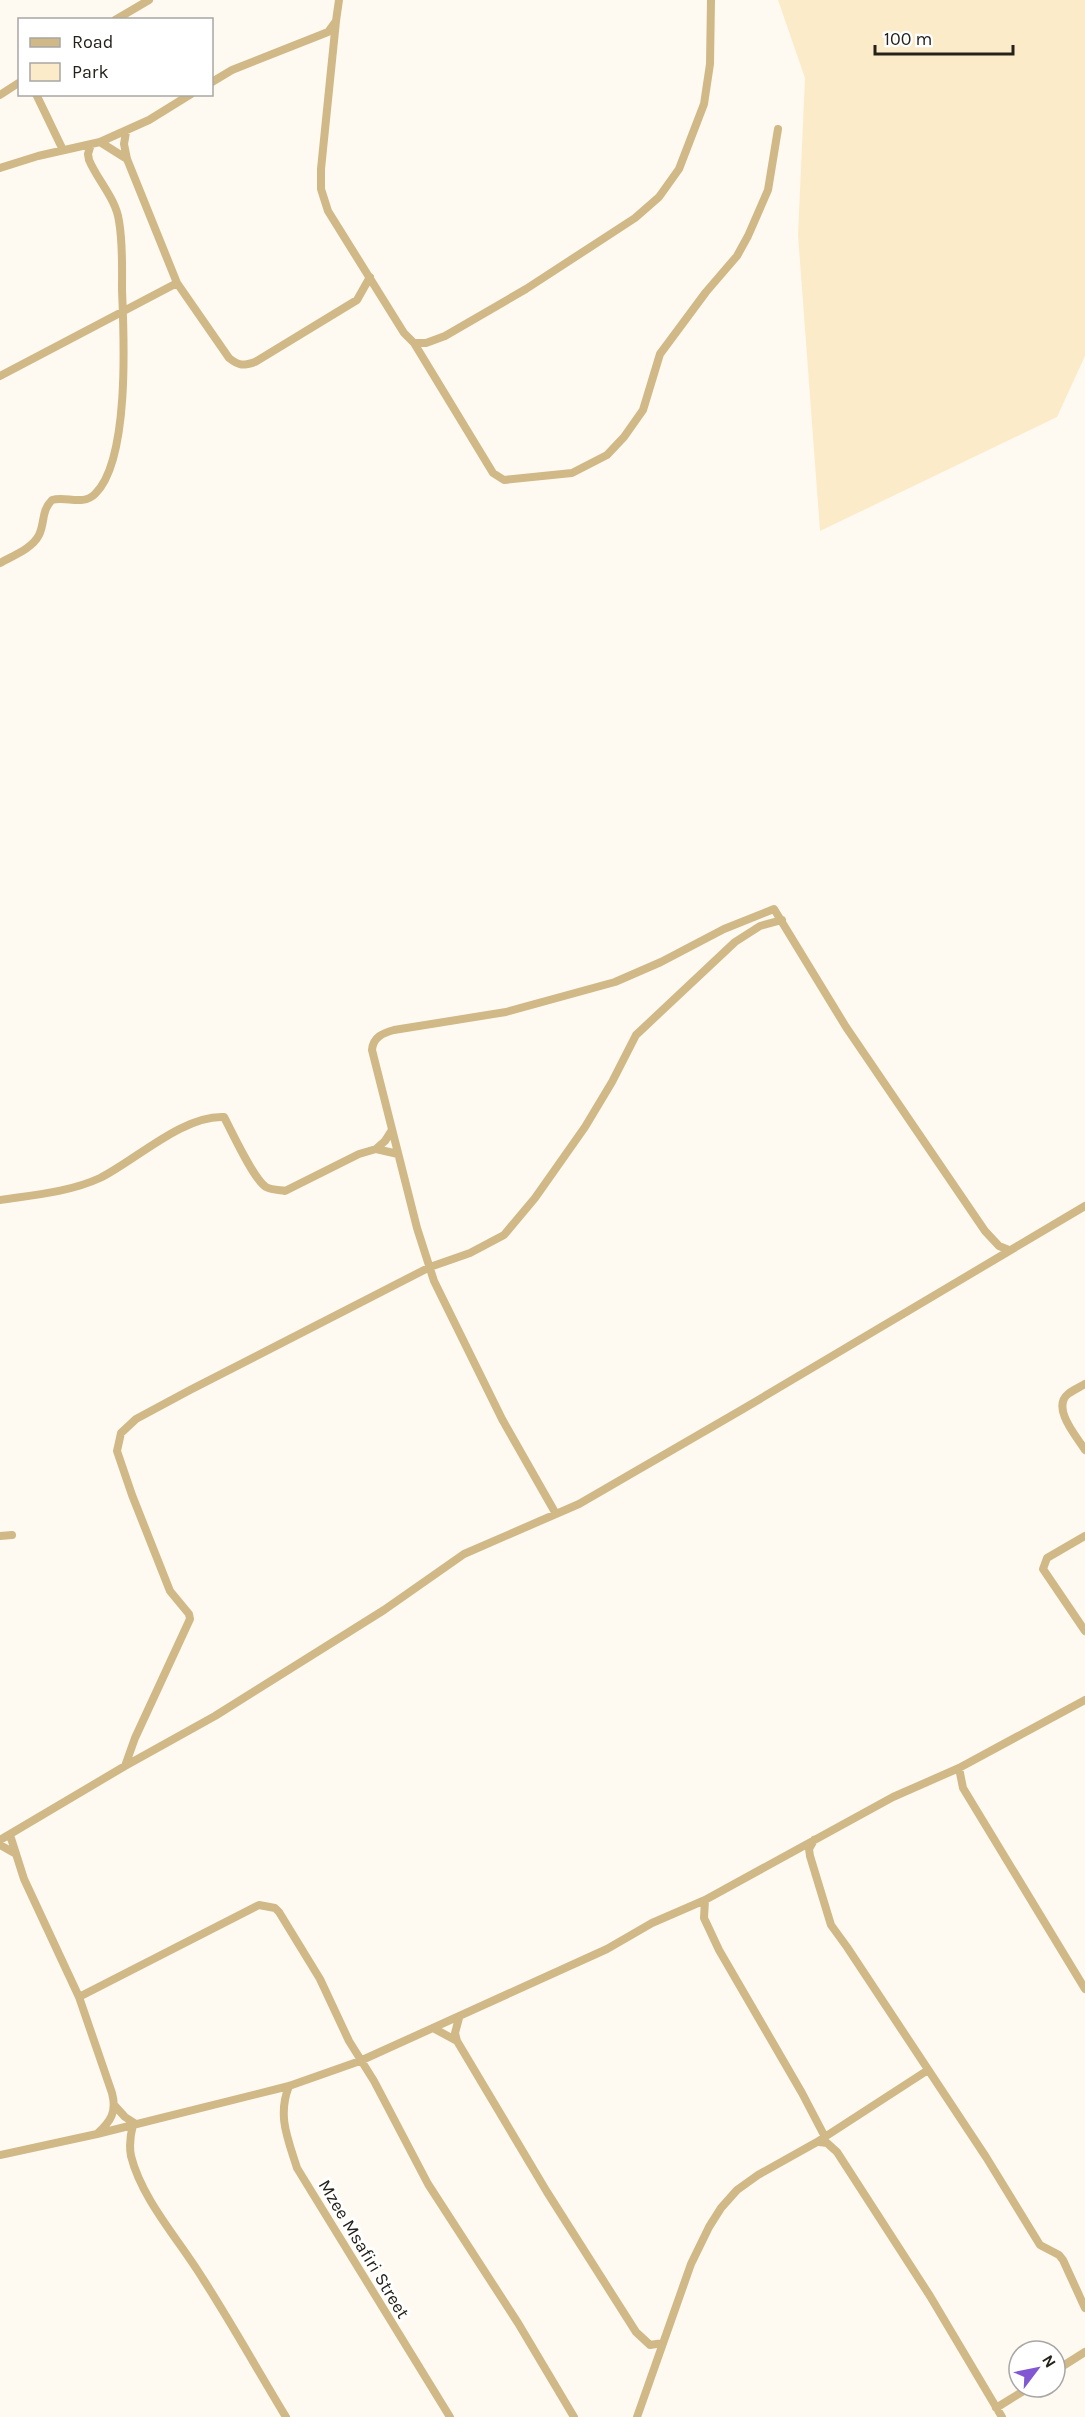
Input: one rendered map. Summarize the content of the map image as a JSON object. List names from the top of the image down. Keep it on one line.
{"streets":{"street":["Mzee Msafiri Street"]},"legend":["Road","Park"],"scale_bar":"100 m","north":"top right"}
